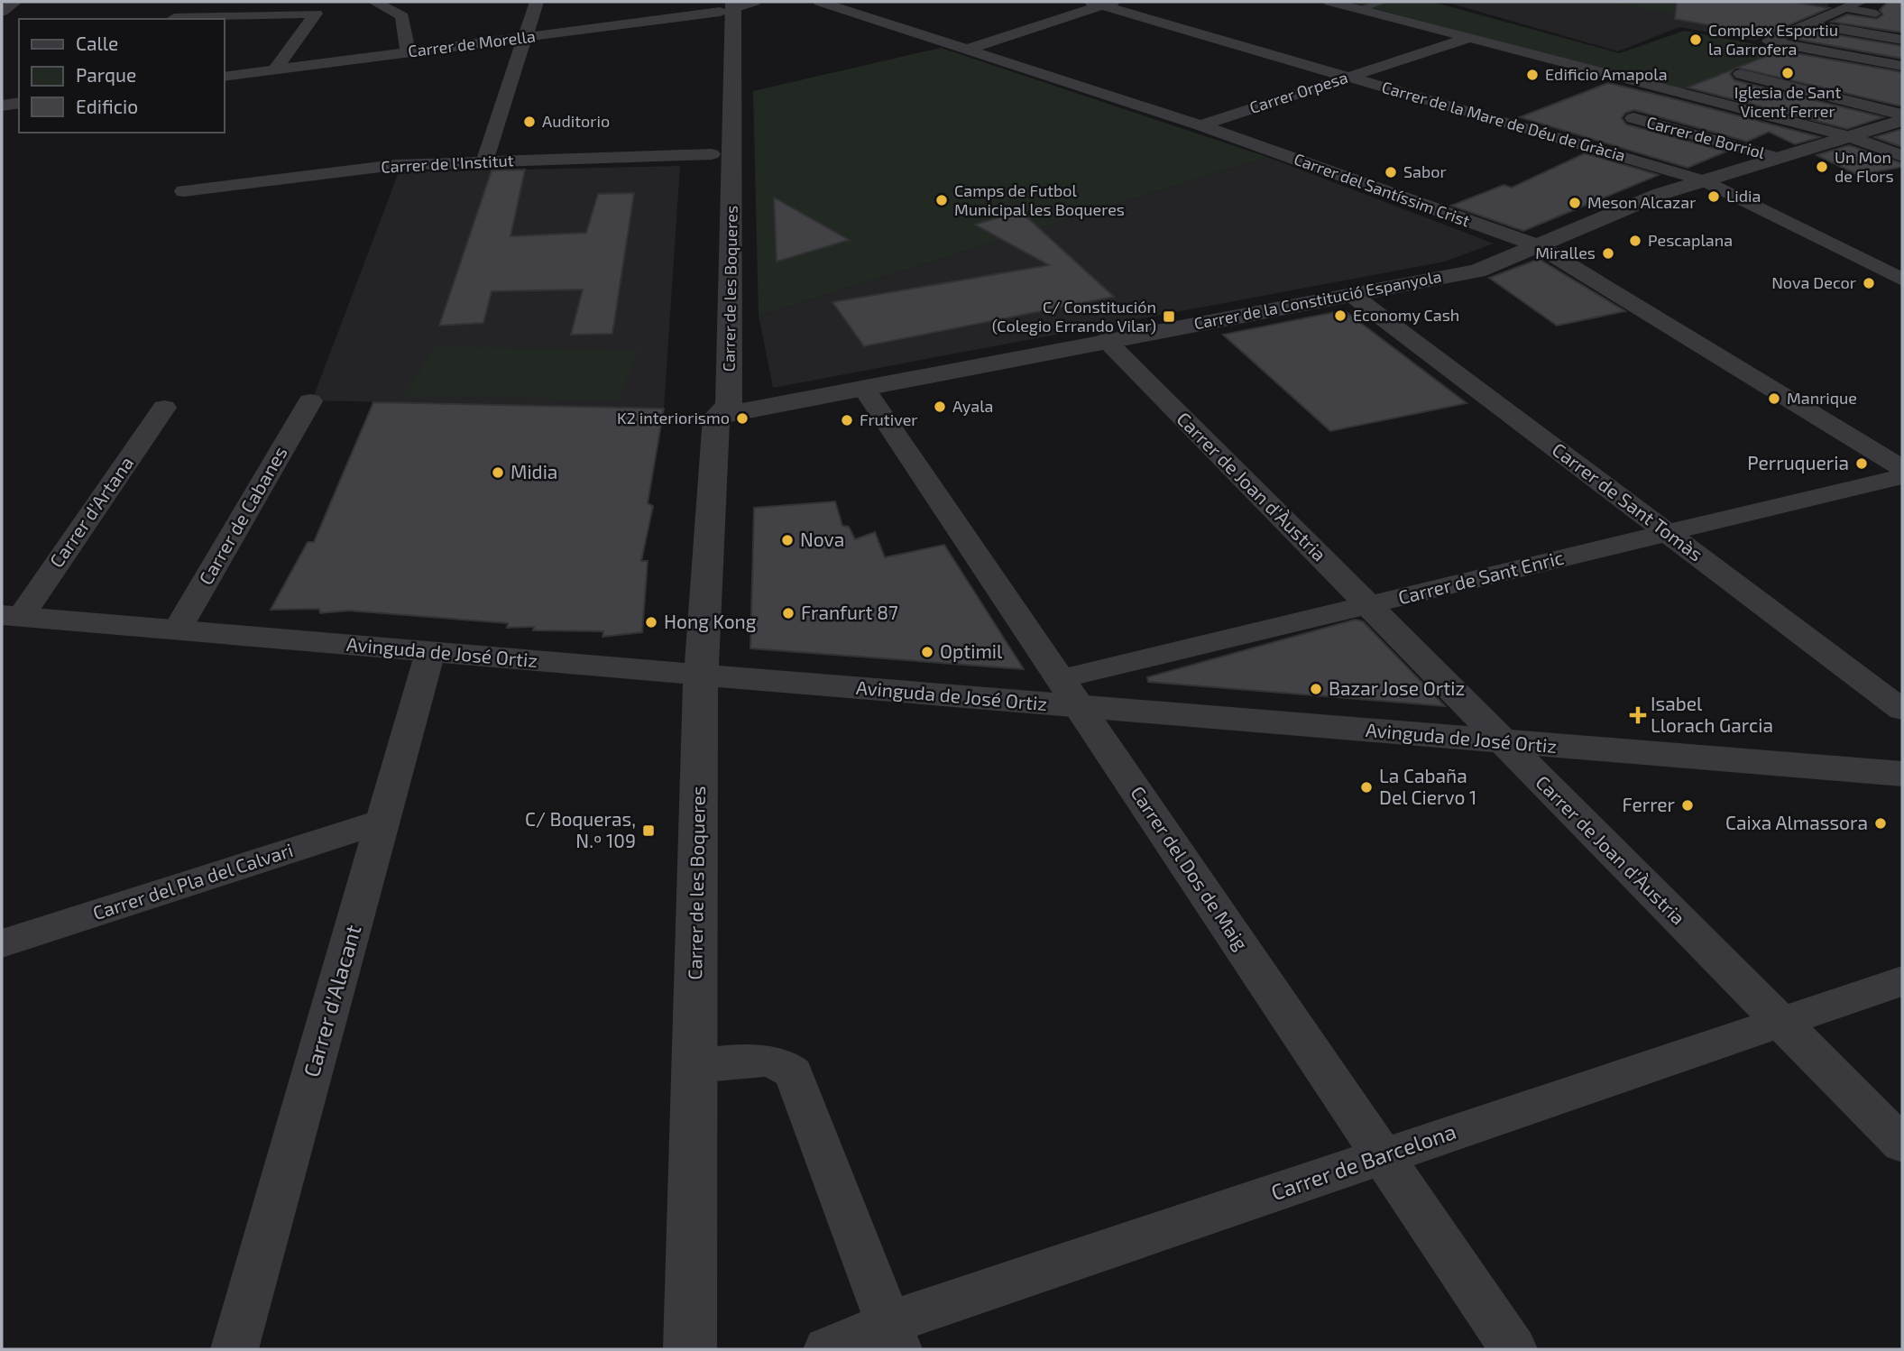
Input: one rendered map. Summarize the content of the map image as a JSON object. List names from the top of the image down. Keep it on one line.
{"streets":{"street":["Carrer de Morella","Carrer Orpesa","Carrer de la Mare de Déu de Gràcia","Carrer de Borriol","Carrer de l'Institut","Carrer del Santíssim Crist","Carrer de les Boqueres","Carrer de la Constitució Espanyola","Carrer de Joan d'Àustria","Carrer de Sant Tomàs","Carrer d'Artana","Carrer de Cabanes","Carrer de Sant Enric","Avinguda de José Ortiz","Carrer del Dos de Maig","Carrer del Pla del Calvari","Carrer d'Alacant","Carrer de Barcelona"]},"crossings":[["Carrer de Morella","Carrer de les Boqueres"],["Carrer Orpesa","Carrer de la Mare de Déu de Gràcia"],["Carrer Orpesa","Carrer del Santíssim Crist"],["Carrer de la Mare de Déu de Gràcia","Carrer de la Constitució Espanyola"],["Carrer de Borriol","Carrer de la Constitució Espanyola"],["Carrer de l'Institut","Carrer de les Boqueres"],["Carrer del Santíssim Crist","Carrer de la Constitució Espanyola"],["Carrer de les Boqueres","Carrer de la Constitució Espanyola"],["Carrer de les Boqueres","Avinguda de José Ortiz"],["Carrer de la Constitució Espanyola","Carrer de Joan d'Àustria"],["Carrer de la Constitució Espanyola","Carrer de Sant Tomàs"],["Carrer de la Constitució Espanyola","Carrer del Dos de Maig"],["Carrer de Joan d'Àustria","Carrer de Sant Enric"],["Carrer de Joan d'Àustria","Avinguda de José Ortiz"],["Carrer de Joan d'Àustria","Carrer de Barcelona"],["Carrer de Sant Tomàs","Carrer de Sant Enric"],["Carrer d'Artana","Avinguda de José Ortiz"],["Carrer de Cabanes","Avinguda de José Ortiz"],["Carrer de Sant Enric","Avinguda de José Ortiz"],["Carrer de Sant Enric","Carrer del Dos de Maig"],["Avinguda de José Ortiz","Carrer del Dos de Maig"],["Avinguda de José Ortiz","Carrer d'Alacant"],["Carrer del Dos de Maig","Carrer de Barcelona"],["Carrer del Pla del Calvari","Carrer d'Alacant"]],"places":{"other":["Complex Esportiu la Garrofera","Iglesia de Sant Vicent Ferrer","Edificio Amapola","Auditorio","Un Mon de Flors","Sabor","Lidia","Camps de Futbol Municipal les Boqueres","Meson Alcazar","Pescaplana","Miralles","Nova Decor","Economy Cash","Manrique","Ayala","K2 interiorismo","Frutiver","Perruqueria","Midia","Nova","Franfurt 87","Hong Kong","Optimil","Bazar Jose Ortiz","La Cabaña Del Ciervo 1","Ferrer","Caixa Almassora"],"transit":["C/ Constitución (Colegio Errando Vilar)","C/ Boqueras, N.º 109"],"health":["Isabel Llorach Garcia"]},"legend":["Calle","Parque","Edificio"]}
